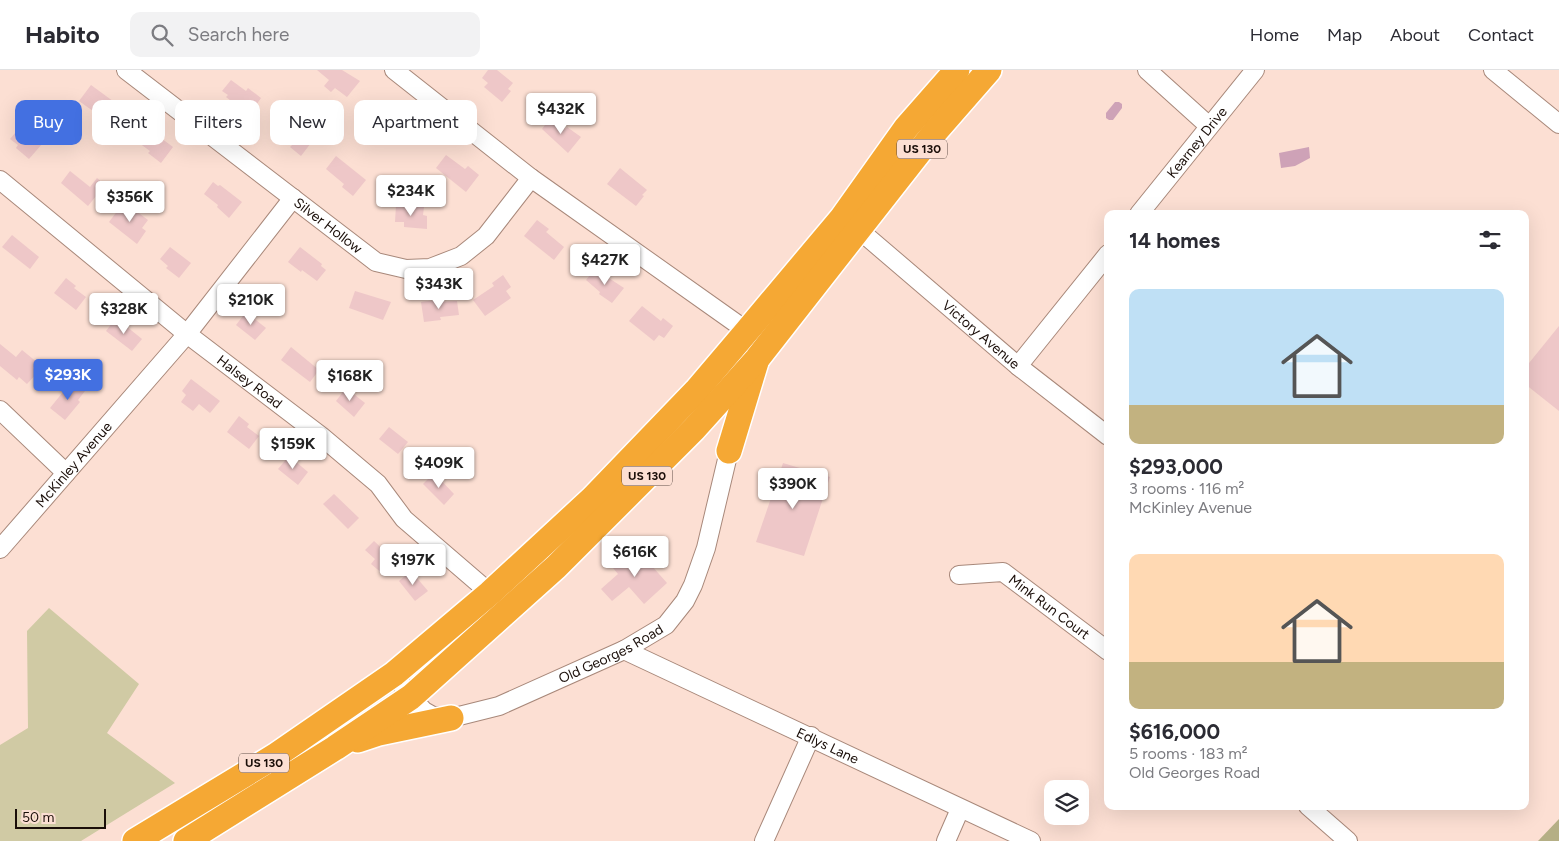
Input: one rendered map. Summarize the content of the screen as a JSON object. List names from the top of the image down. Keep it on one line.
{"streets":{"highway":["US 130"],"street":["Kearney Drive","Silver Hollow","Victory Avenue","Halsey Road","McKinley Avenue","Mink Run Court","Old Georges Road","Edlys Lane"]},"crossings":[["US 130","Victory Avenue"],["US 130","Halsey Road"],["US 130","Old Georges Road"],["Silver Hollow","McKinley Avenue"],["Halsey Road","McKinley Avenue"],["Old Georges Road","Edlys Lane"]],"scale_bar":"50 m","page":{"header":"Habito","search":"Search here","nav":["Home","Map","About","Contact"],"price":["$432K","$234K","$356K","$427K","$343K","$210K","$328K","$293K","$168K","$159K","$409K","$390K","$616K","$197K"],"chip":["Buy","Rent","Filters","New","Apartment"],"heading":"14 homes","list":[{"name":"$293,000","note":"3 rooms · 116 m² · McKinley Avenue"},{"name":"$616,000","note":"5 rooms · 183 m² · Old Georges Road"}],"scale":"50 m"}}
